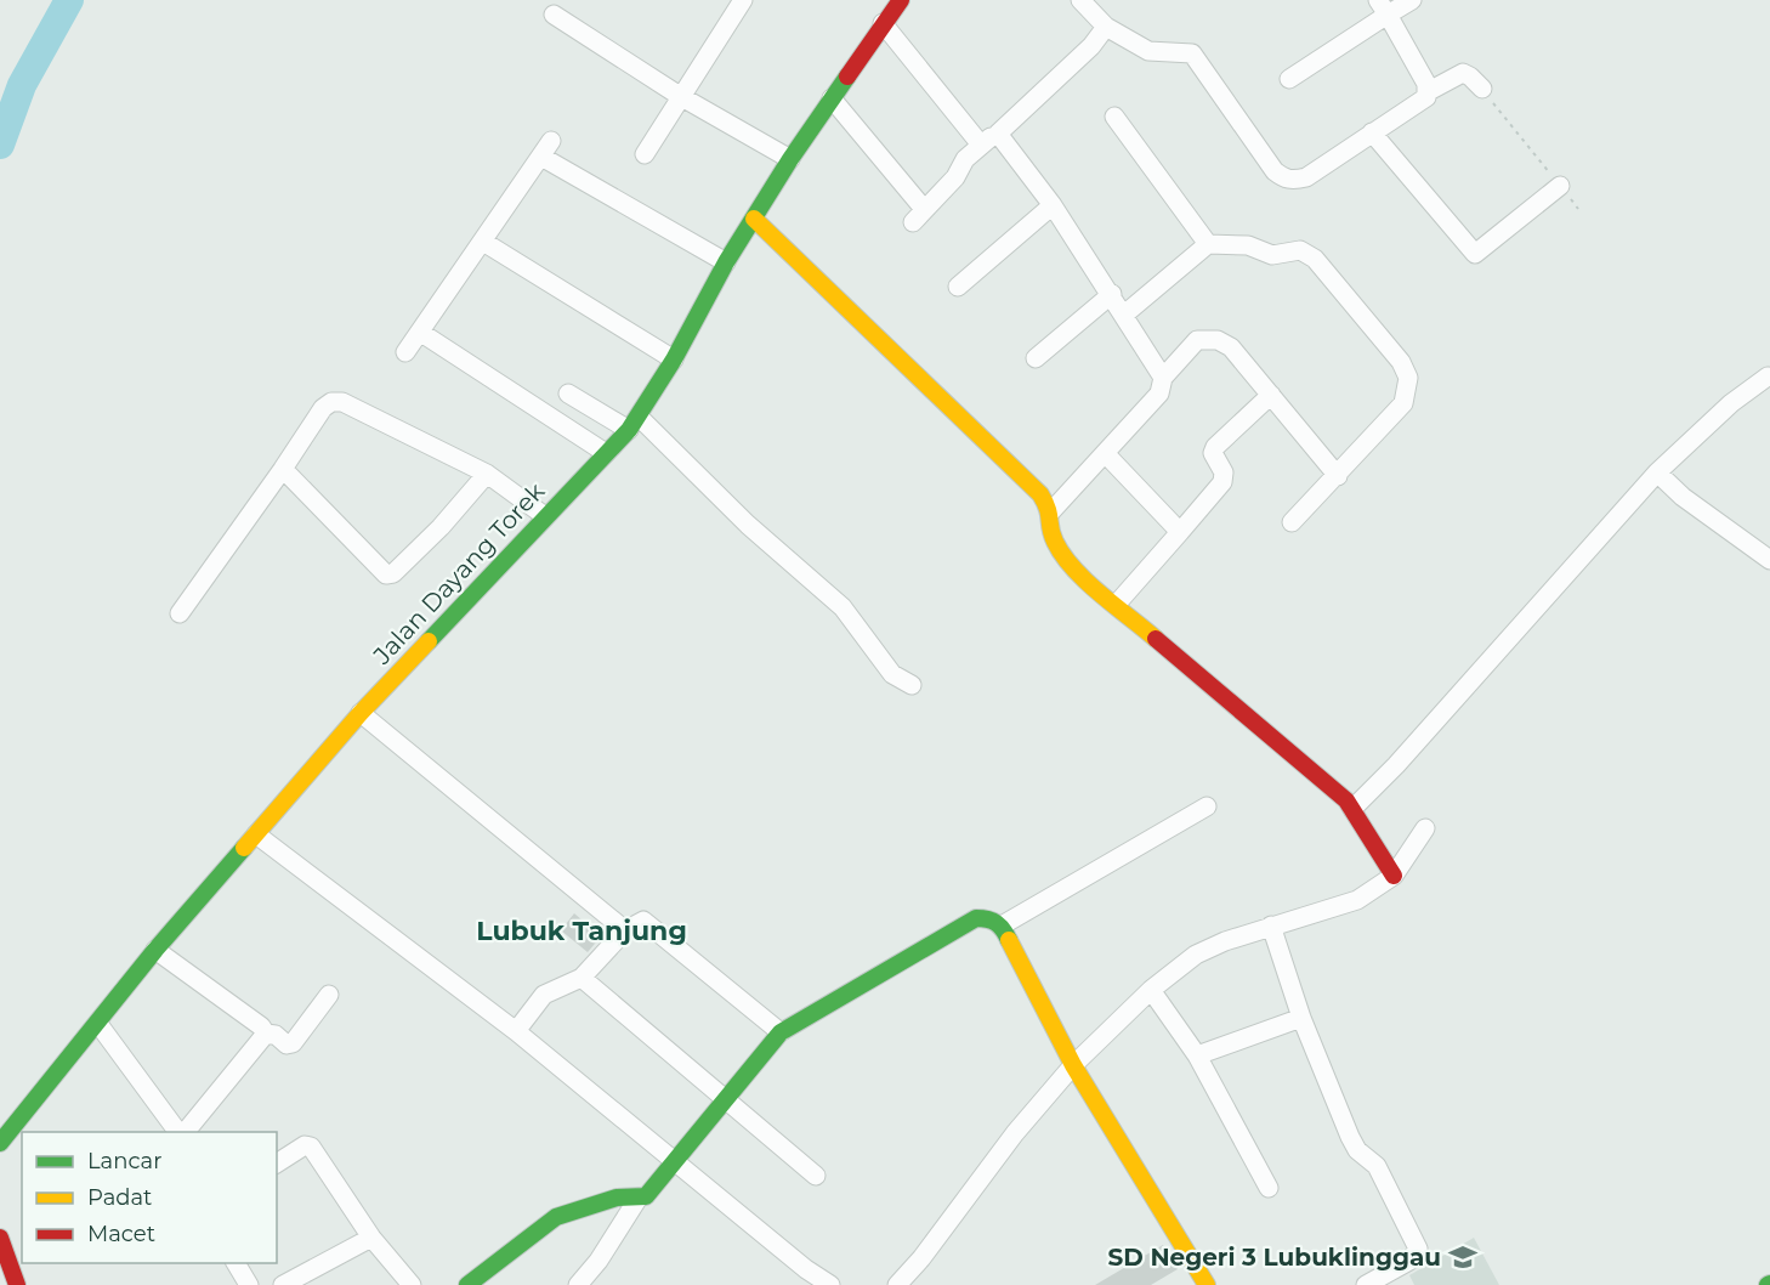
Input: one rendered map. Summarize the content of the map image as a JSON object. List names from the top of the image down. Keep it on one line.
{"streets":{"street":["Jalan Dayang Torek"]},"districts":["Lubuk Tanjung"],"places":{"school or university":["SD Negeri 3 Lubuklinggau"]},"legend":["Lancar","Padat","Macet"]}
